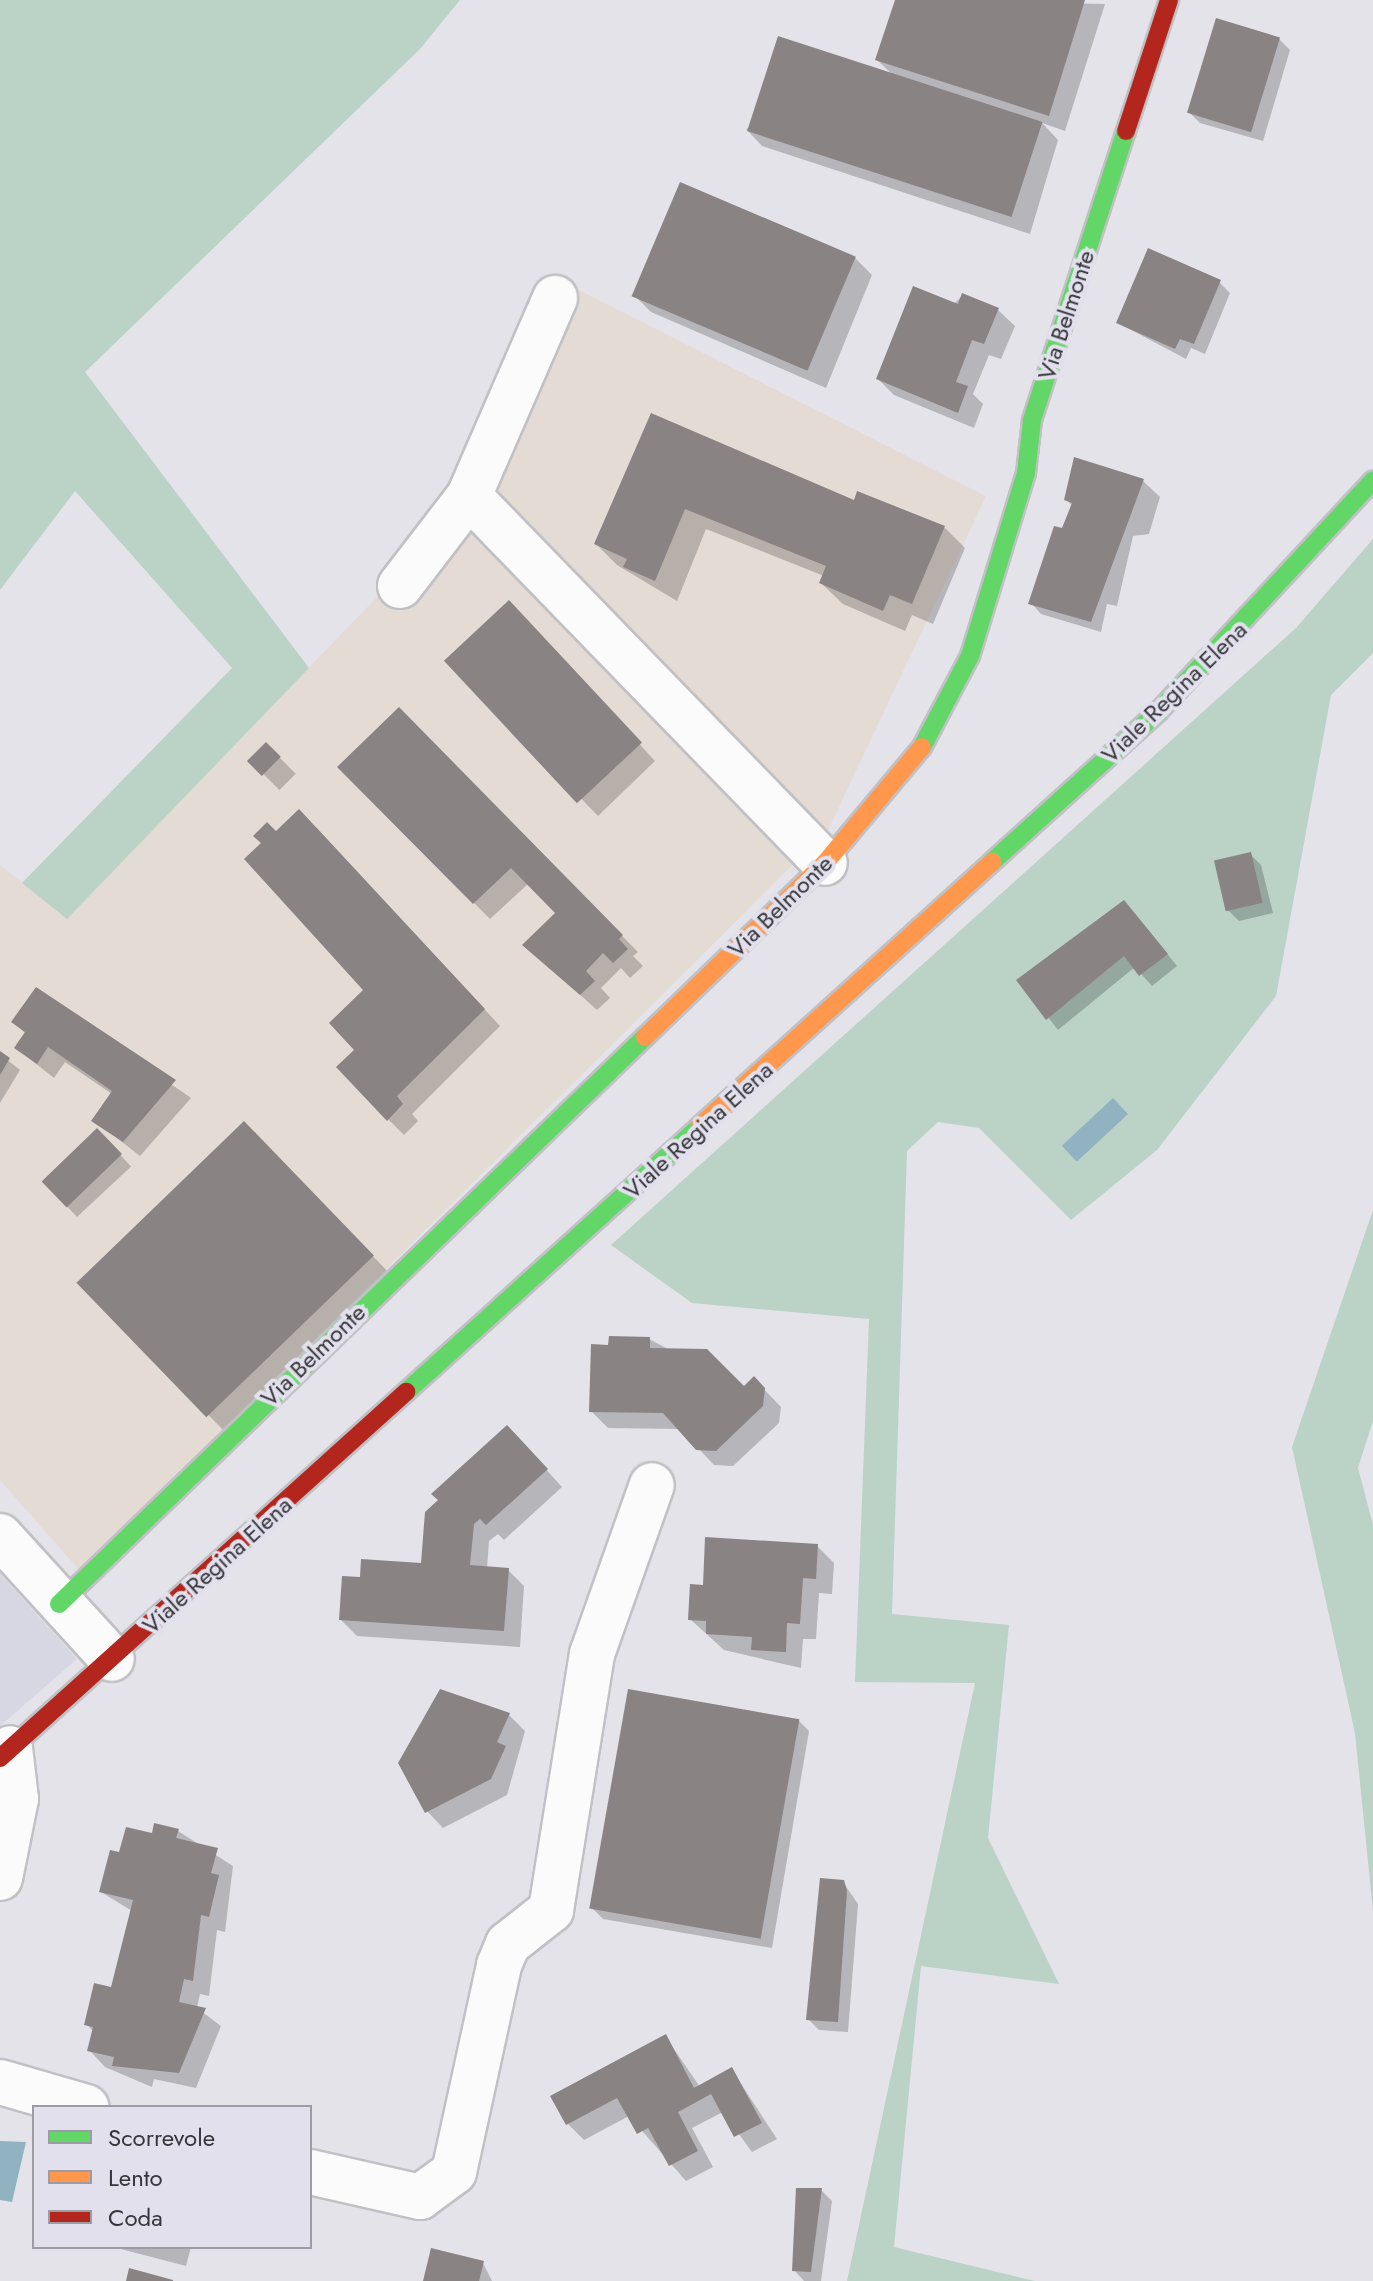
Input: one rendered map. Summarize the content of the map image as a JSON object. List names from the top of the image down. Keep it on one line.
{"streets":{"street":["Via Belmonte","Viale Regina Elena"]},"legend":["Scorrevole","Lento","Coda"]}
